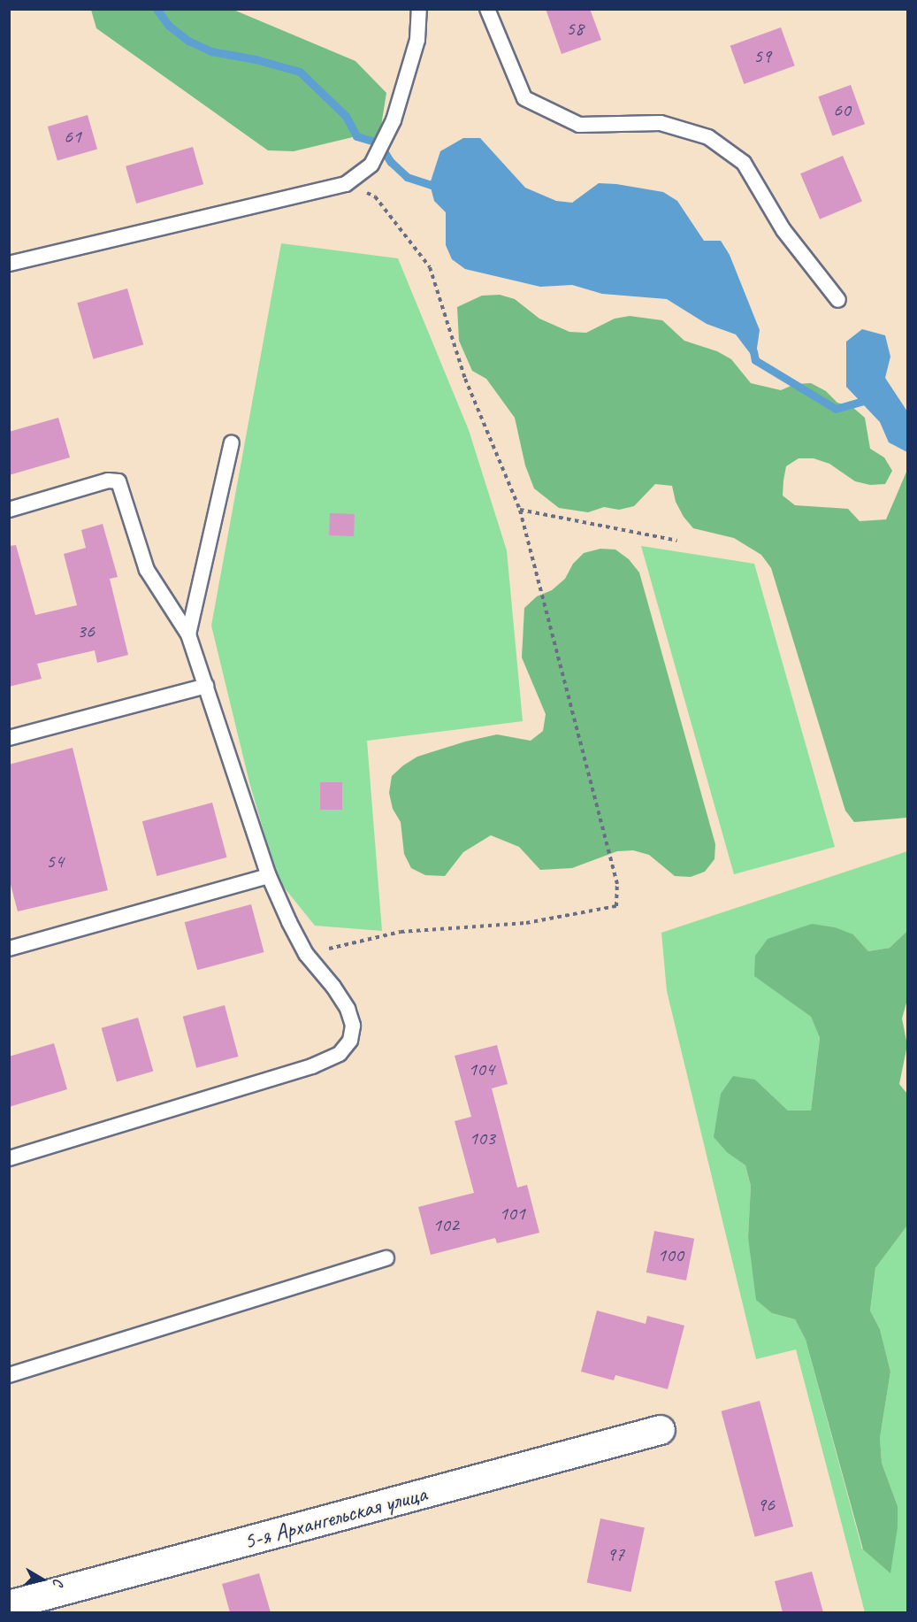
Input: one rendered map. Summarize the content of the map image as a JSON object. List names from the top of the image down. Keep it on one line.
{"streets":{"street":["5-я Архангельская улица"]},"house_numbers":["58","59","60","61","36","54","104","103","101","102","100","96","97"],"north":"right"}
